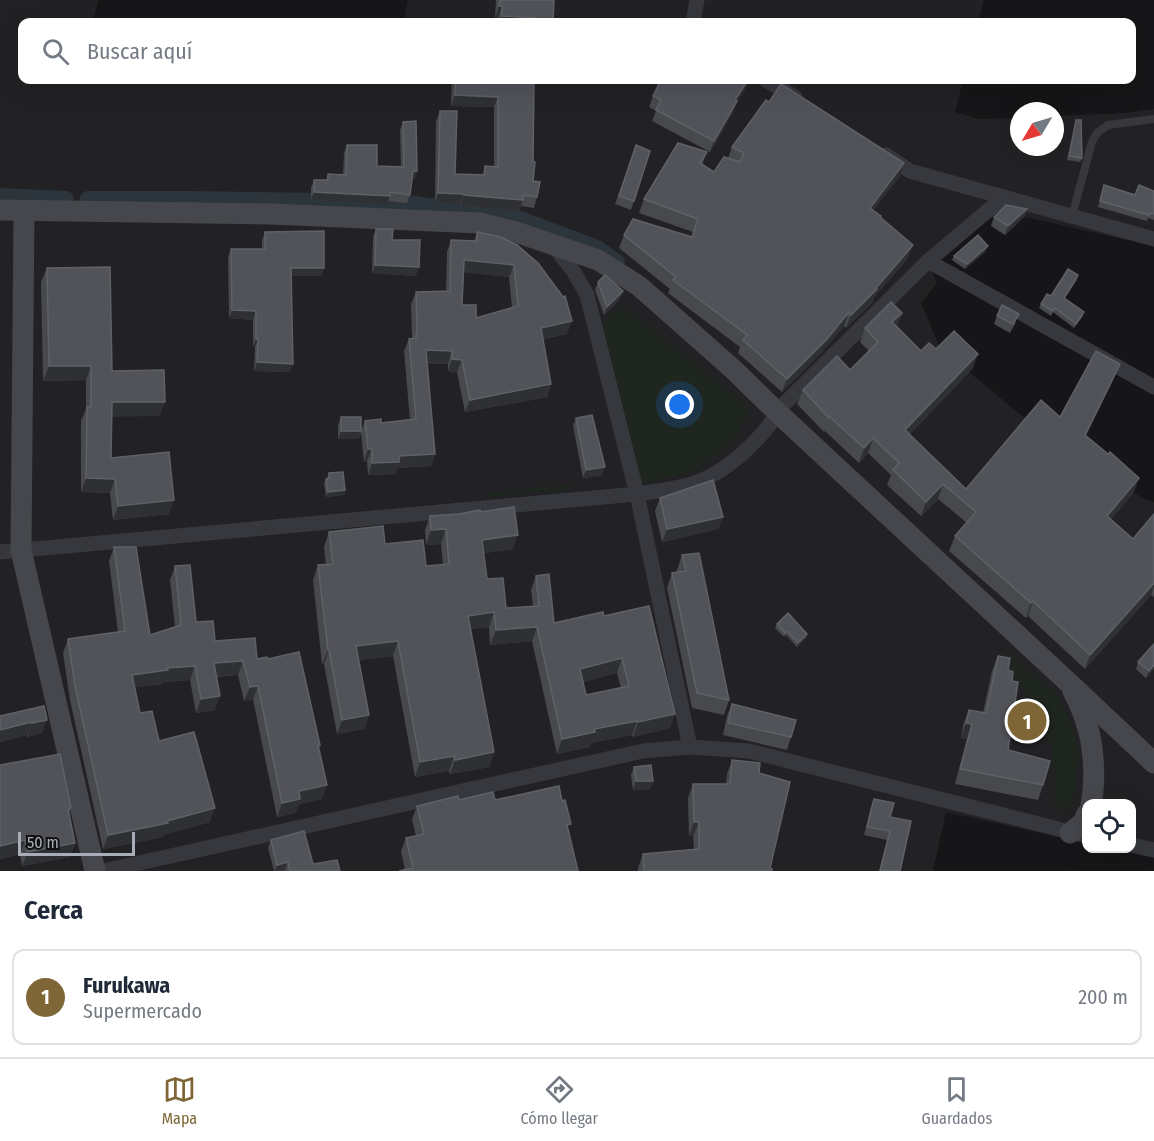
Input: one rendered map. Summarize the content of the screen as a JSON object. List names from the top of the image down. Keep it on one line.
{"scale_bar":"50 m","north":"bottom left","page":{"search":"Buscar aquí","pins":"1","scale":"50 m","heading":"Cerca","list":[{"mark":"1","name":"Furukawa","note":"Supermercado","value":"200 m"}],"nav":["Mapa","Cómo llegar","Guardados"]}}
